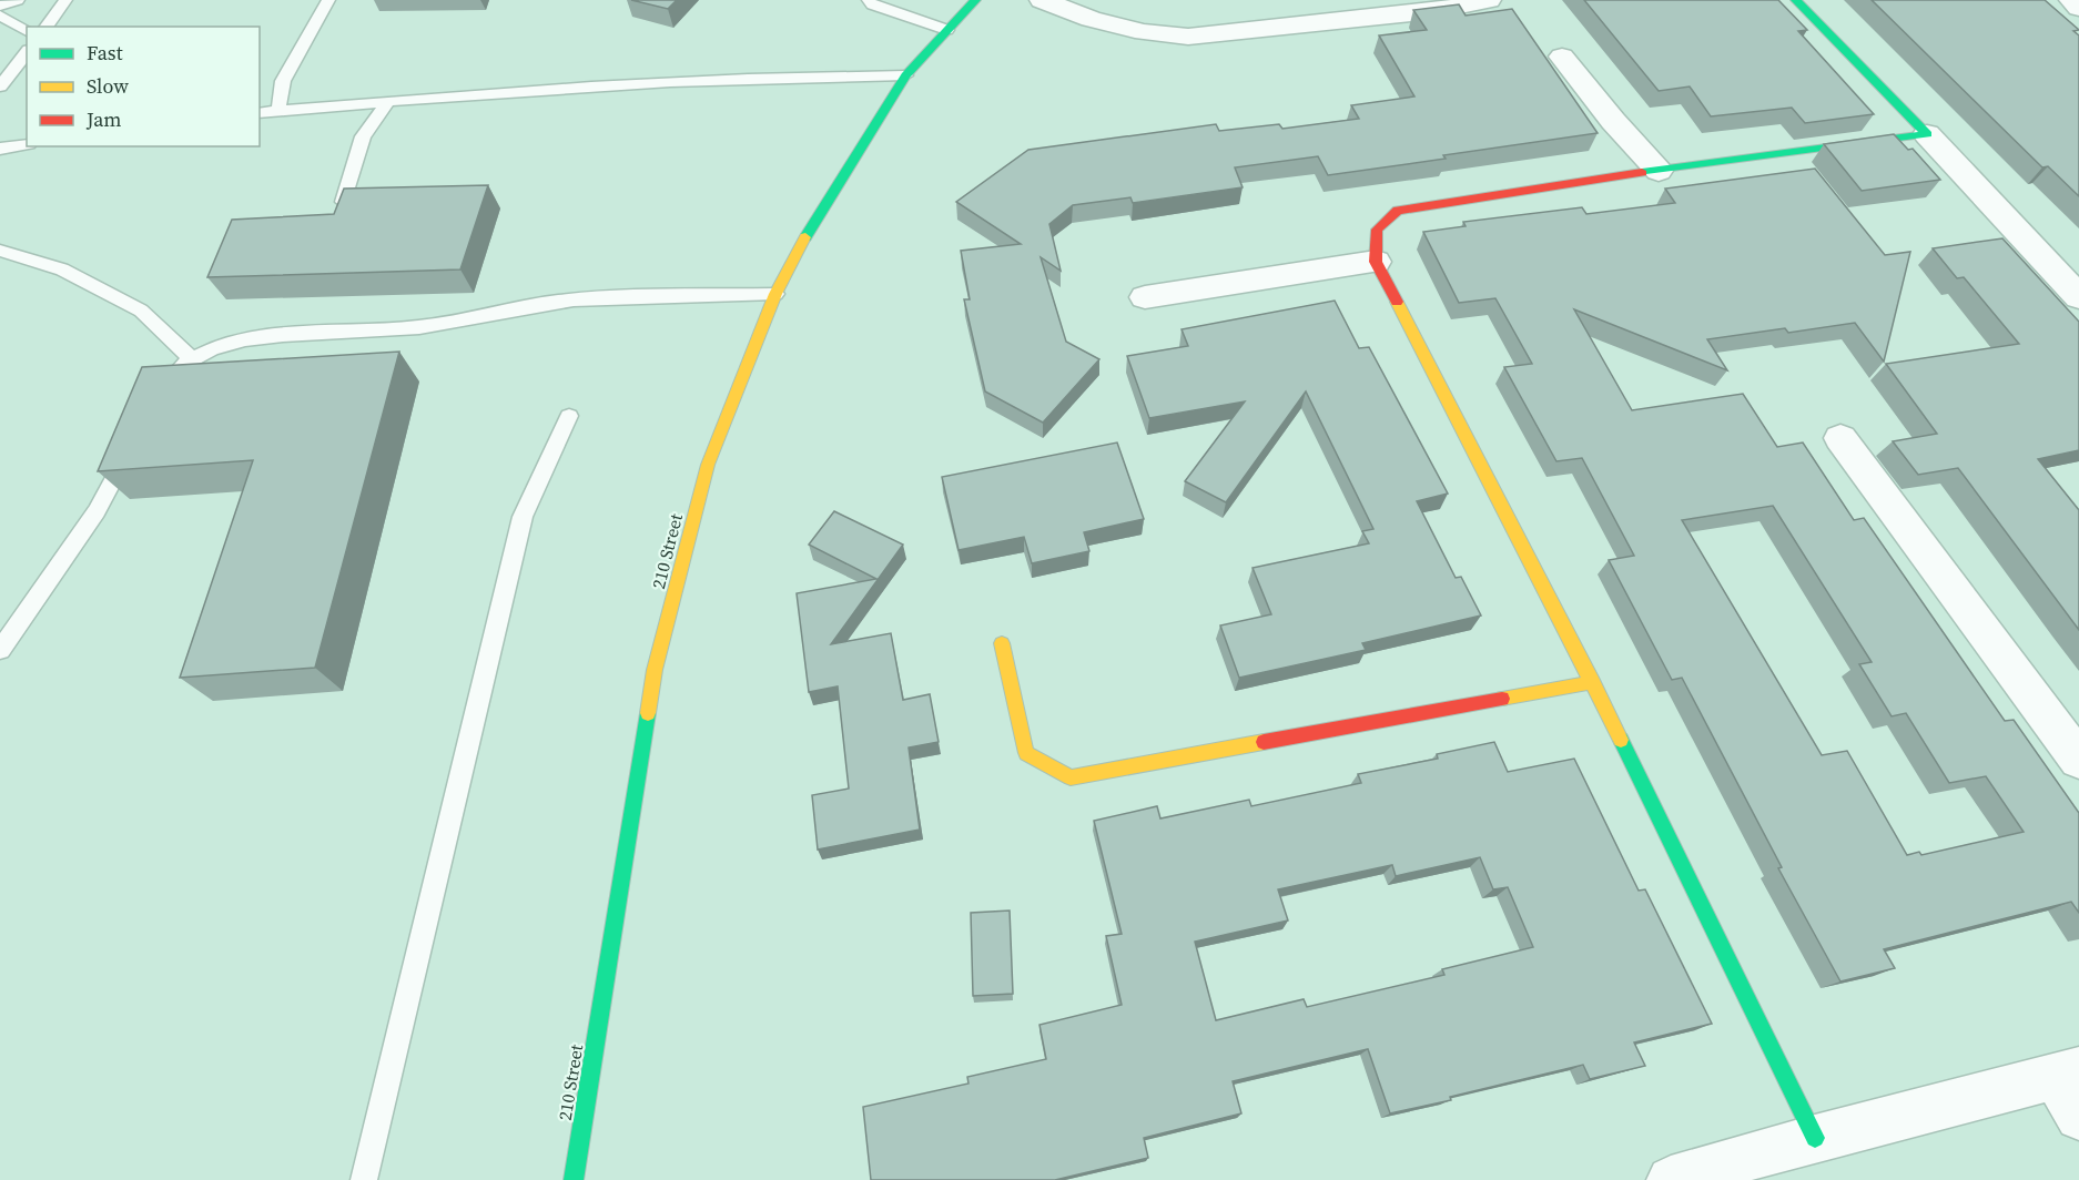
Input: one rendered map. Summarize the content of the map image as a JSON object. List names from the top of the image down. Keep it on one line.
{"streets":{"street":["210 Street"]},"legend":["Fast","Slow","Jam"]}
